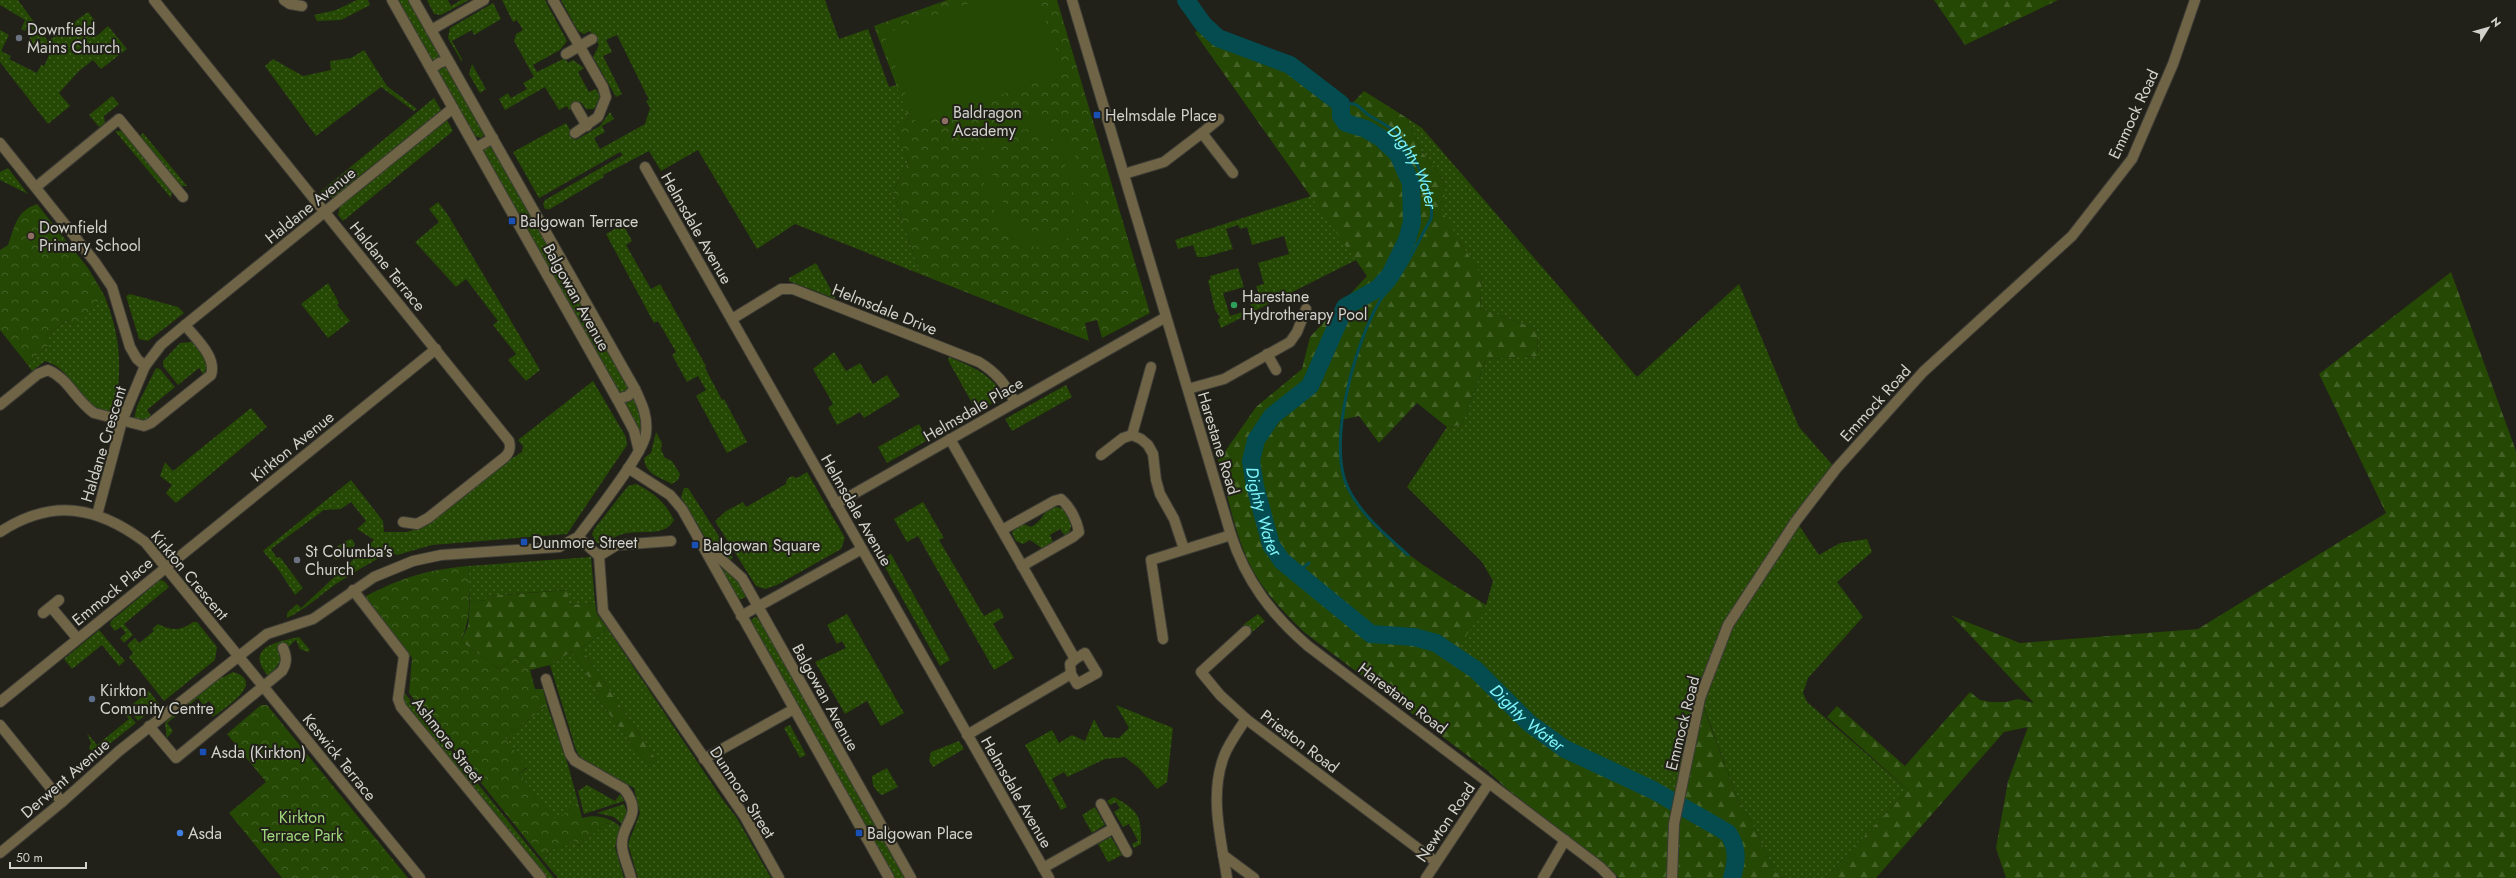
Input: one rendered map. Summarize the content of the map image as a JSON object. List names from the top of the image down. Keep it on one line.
{"streets":{"street":["Emmock Road","Haldane Avenue","Helmsdale Avenue","Haldane Terrace","Balgowan Avenue","Helmsdale Drive","Helmsdale Place","Harestane Road","Haldane Crescent","Kirkton Avenue","Kirkton Crescent","Emmock Place","Ashmore Street","Prieston Road","Keswick Terrace","Derwent Avenue","Dunmore Street","Newton Road"]},"crossings":[["Haldane Avenue","Haldane Terrace"],["Haldane Avenue","Balgowan Avenue"],["Haldane Avenue","Haldane Crescent"],["Helmsdale Avenue","Helmsdale Drive"],["Helmsdale Avenue","Helmsdale Place"],["Haldane Terrace","Kirkton Avenue"],["Balgowan Avenue","Derwent Avenue"],["Helmsdale Drive","Helmsdale Place"],["Helmsdale Place","Harestane Road"],["Harestane Road","Newton Road"],["Haldane Crescent","Kirkton Crescent"],["Kirkton Avenue","Kirkton Crescent"],["Kirkton Avenue","Emmock Place"],["Kirkton Crescent","Emmock Place"],["Kirkton Crescent","Keswick Terrace"],["Kirkton Crescent","Derwent Avenue"],["Ashmore Street","Derwent Avenue"],["Prieston Road","Newton Road"],["Keswick Terrace","Derwent Avenue"]],"water":["Dighty Water"],"parks":["Kirkton Terrace Park"],"places":{"other":["Downfield Mains Church","Baldragon Academy","Downfield Primary School","Harestane Hydrotherapy Pool","St Columba's Church","Kirkton Comunity Centre","Asda"],"transit":["Helmsdale Place","Balgowan Terrace","Dunmore Street","Balgowan Square","Asda (Kirkton)","Balgowan Place"]},"scale_bar":"50 m","north":"top right"}
